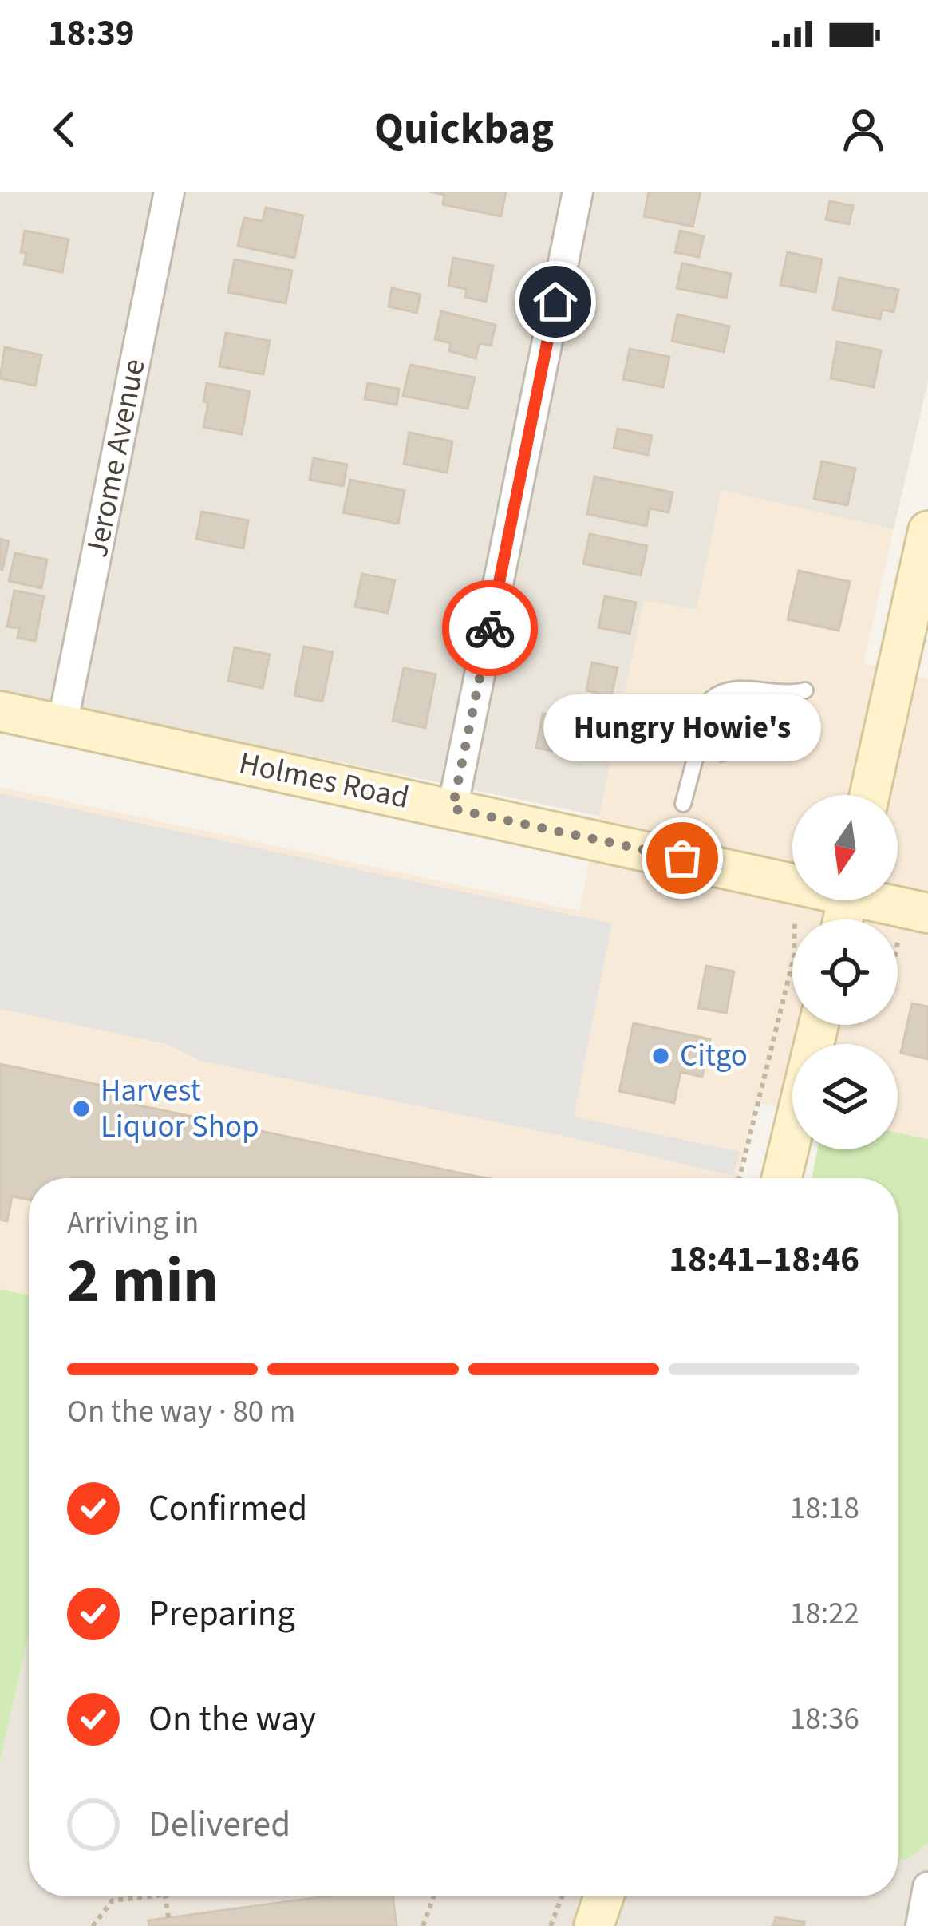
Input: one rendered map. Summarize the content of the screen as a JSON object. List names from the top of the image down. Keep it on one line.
{"streets":{"main road":["Holmes Road"],"street":["Jerome Avenue"]},"crossings":[["Jerome Avenue","Holmes Road"]],"places":["Hungry Howie's","Citgo","Harvest Liquor Shop"],"north":"bottom","page":{"status":"18:39","header":"Quickbag","bubble":"Hungry Howie's","heading":["2 min","Arriving in","18:41–18:46"],"bar":"On the way · 80 m","list":[["Confirmed","18:18"],["Preparing","18:22"],["On the way","18:36"],"Delivered"]}}
